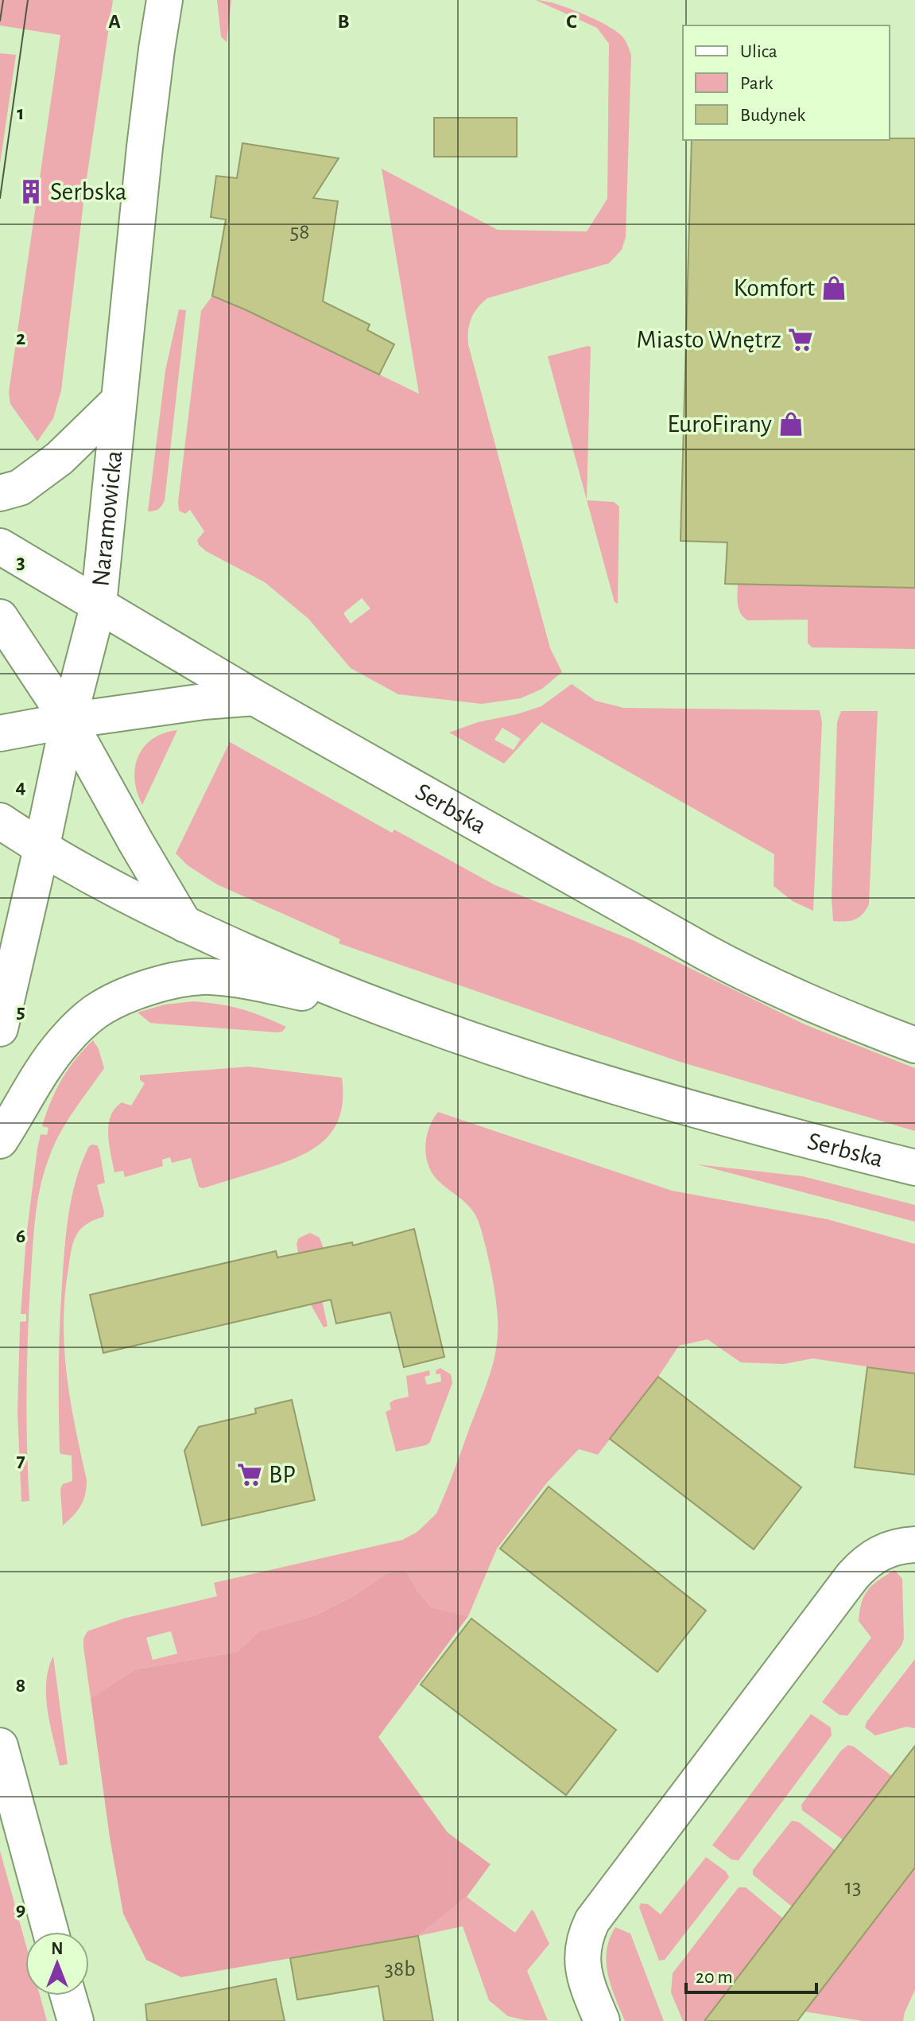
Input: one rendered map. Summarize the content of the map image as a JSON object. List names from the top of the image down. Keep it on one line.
{"streets":{"street":["Naramowicka","Serbska"]},"crossings":[["Naramowicka","Serbska"]],"places":{"building":["Serbska"],"shop":["Komfort","EuroFirany"],"supermarket":["Miasto Wnętrz","BP"]},"house_numbers":["58","13","38b"],"legend":["Ulica","Park","Budynek"],"scale_bar":"20 m","north":"top","grid":{"columns":["A","B","C"],"rows":["1","2","3","4","5","6","7","8","9"]}}
